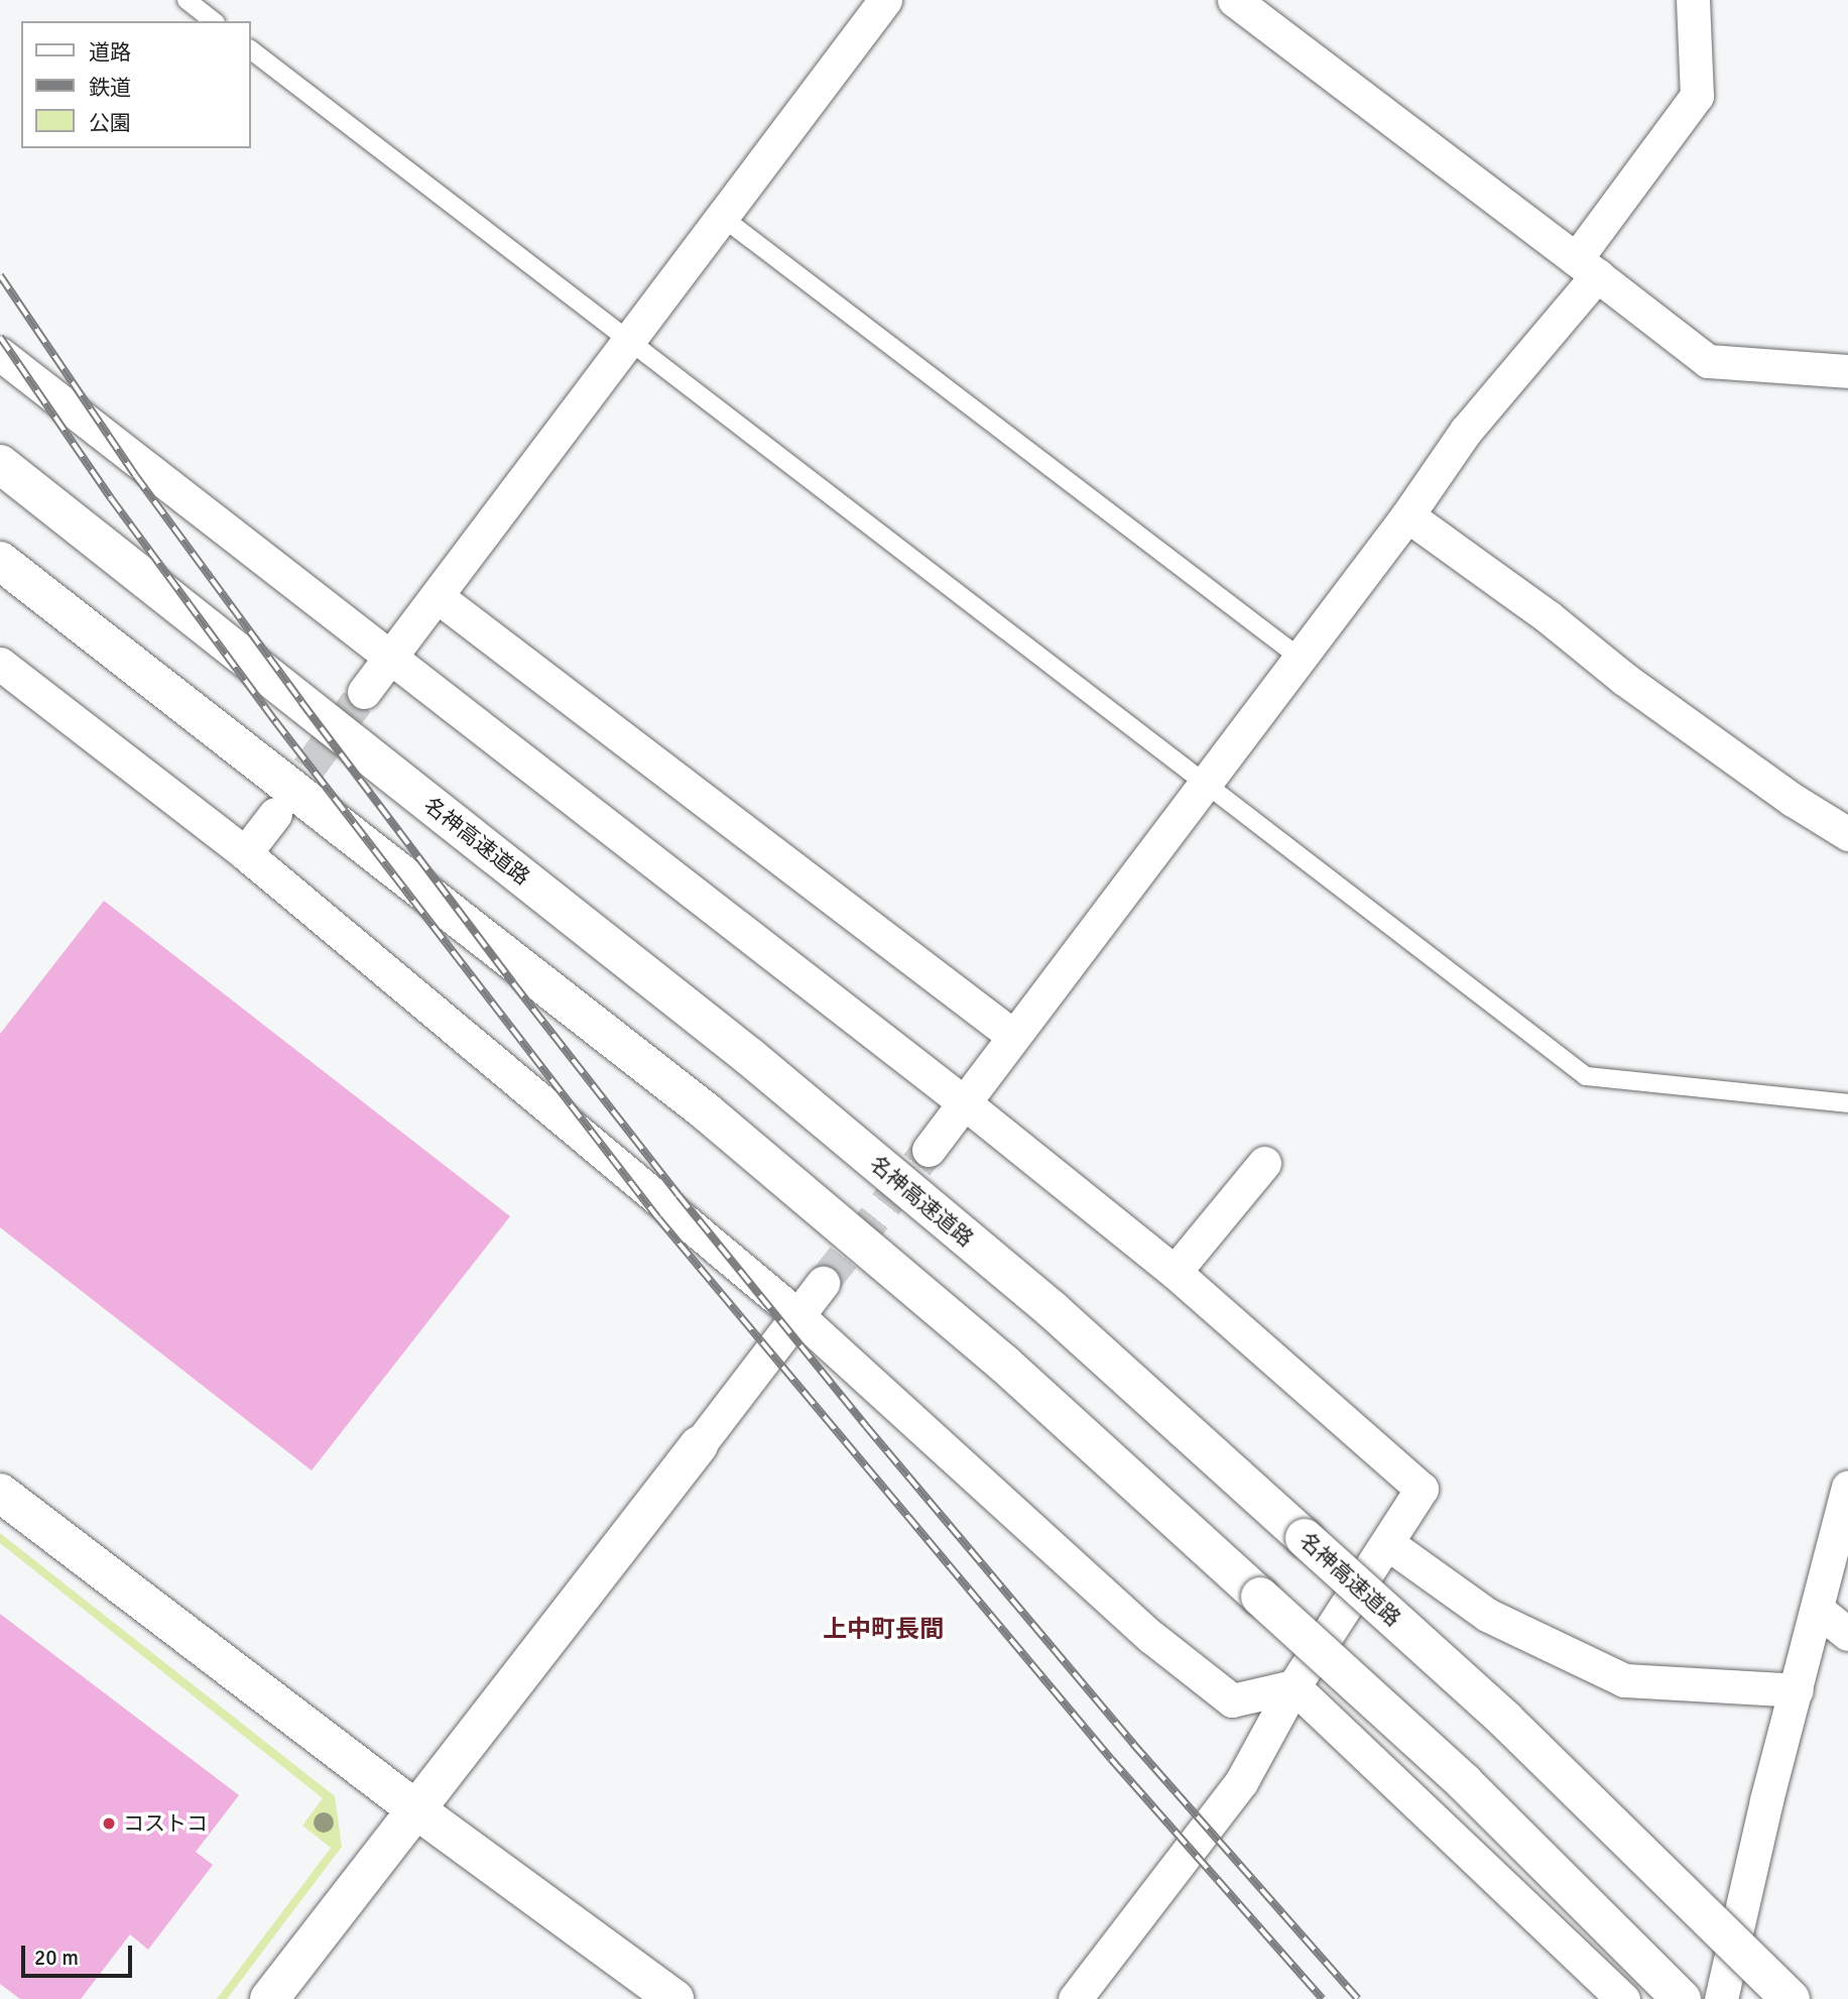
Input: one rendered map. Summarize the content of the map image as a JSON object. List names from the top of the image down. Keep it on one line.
{"streets":{"main road":["名神高速道路"]},"districts":["上中町長間"],"places":["コストコ"],"legend":["道路","鉄道","公園"],"scale_bar":"20 m"}
